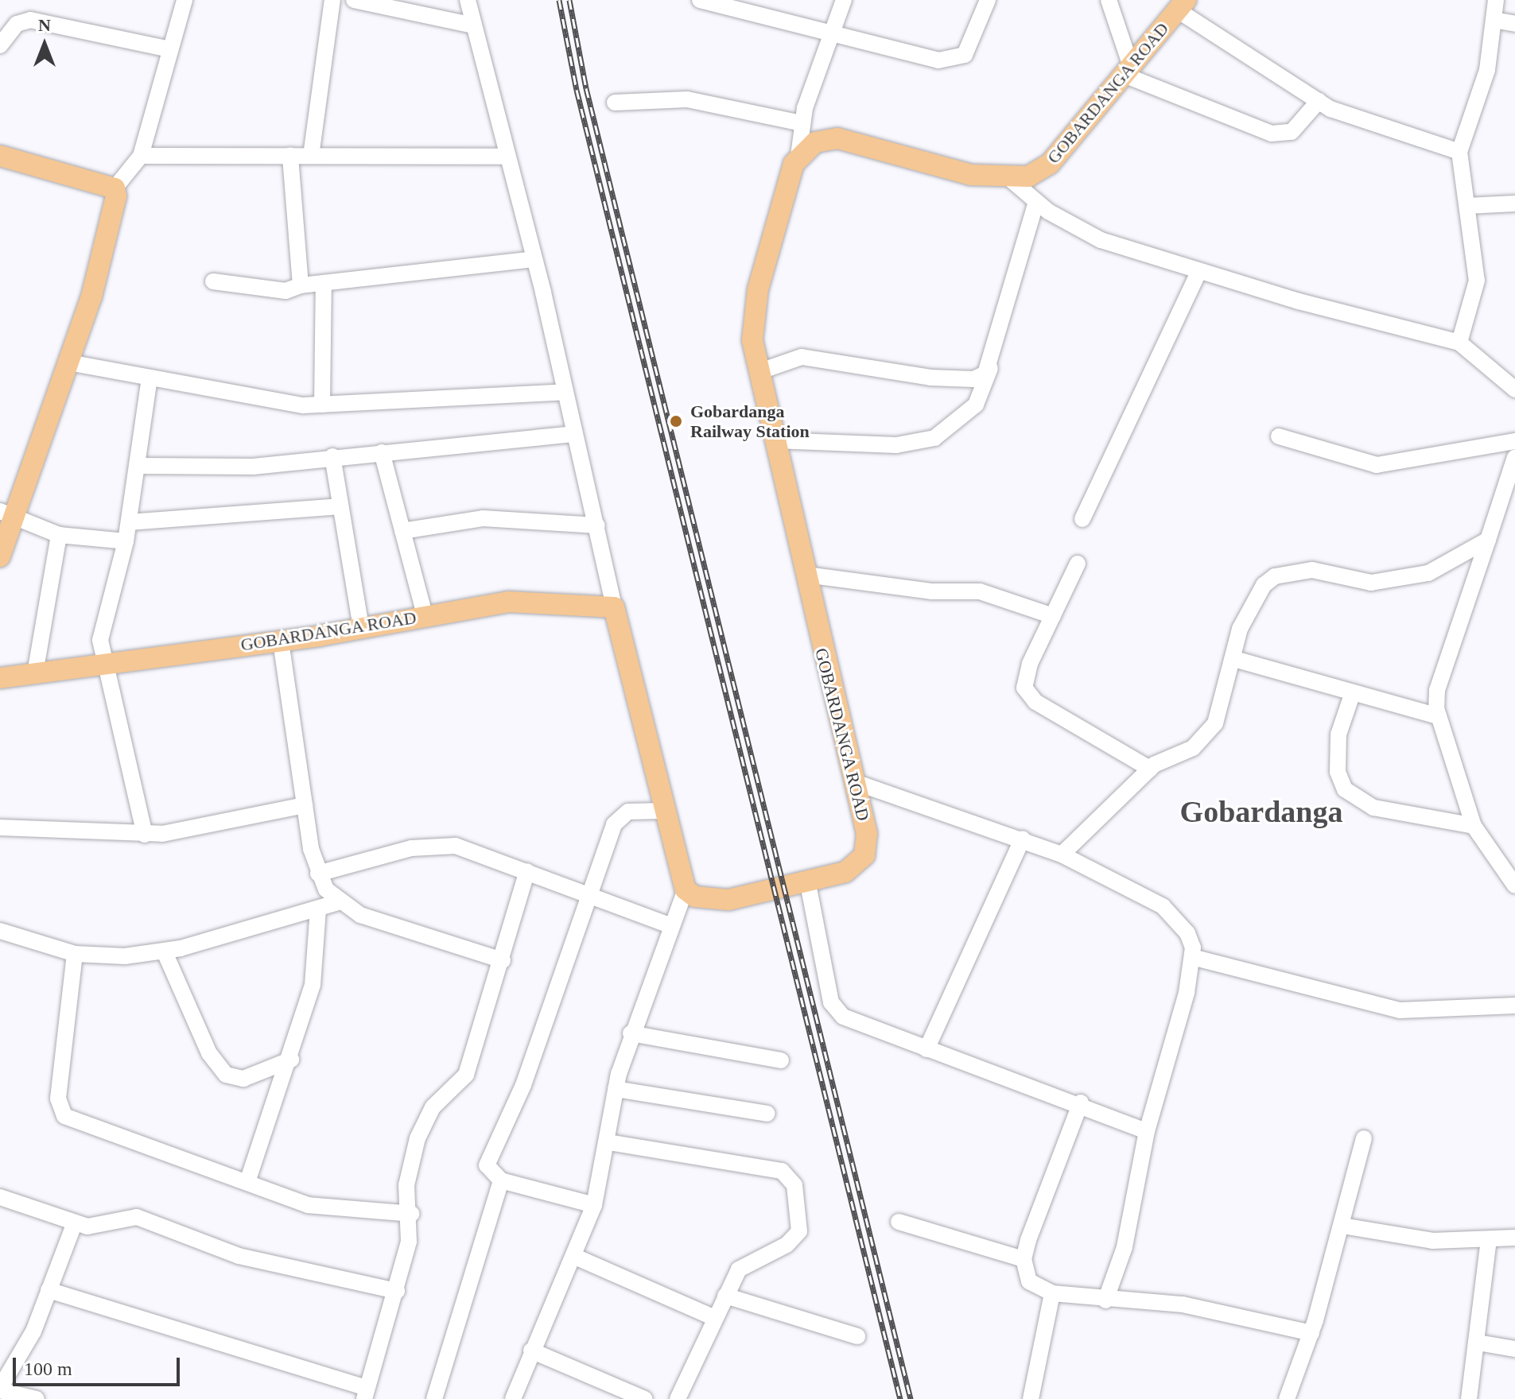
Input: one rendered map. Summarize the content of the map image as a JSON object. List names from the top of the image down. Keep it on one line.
{"streets":{"main road":["GOBARDANGA ROAD"]},"districts":["Gobardanga"],"places":["Gobardanga Railway Station"],"scale_bar":"100 m","north":"top"}
